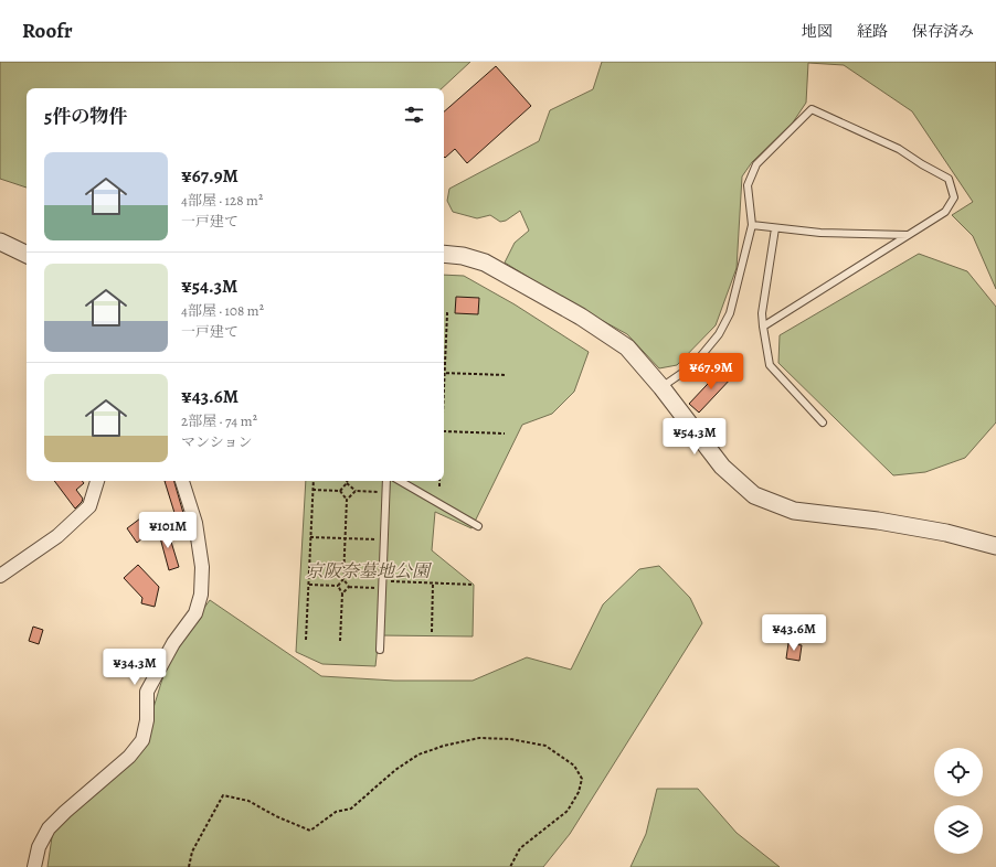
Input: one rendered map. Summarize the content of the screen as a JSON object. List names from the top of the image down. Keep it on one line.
{"parks":["京阪奈墓地公園"],"page":{"header":"Roofr","nav":["地図","経路","保存済み"],"heading":"5件の物件","list":[{"name":"¥67.9M","note":"4部屋 · 128 m² · 一戸建て"},{"name":"¥54.3M","note":"4部屋 · 108 m² · 一戸建て"},{"name":"¥43.6M","note":"2部屋 · 74 m² · マンション"}],"price":["¥67.9M","¥54.3M","¥101M","¥43.6M","¥34.3M"]}}
